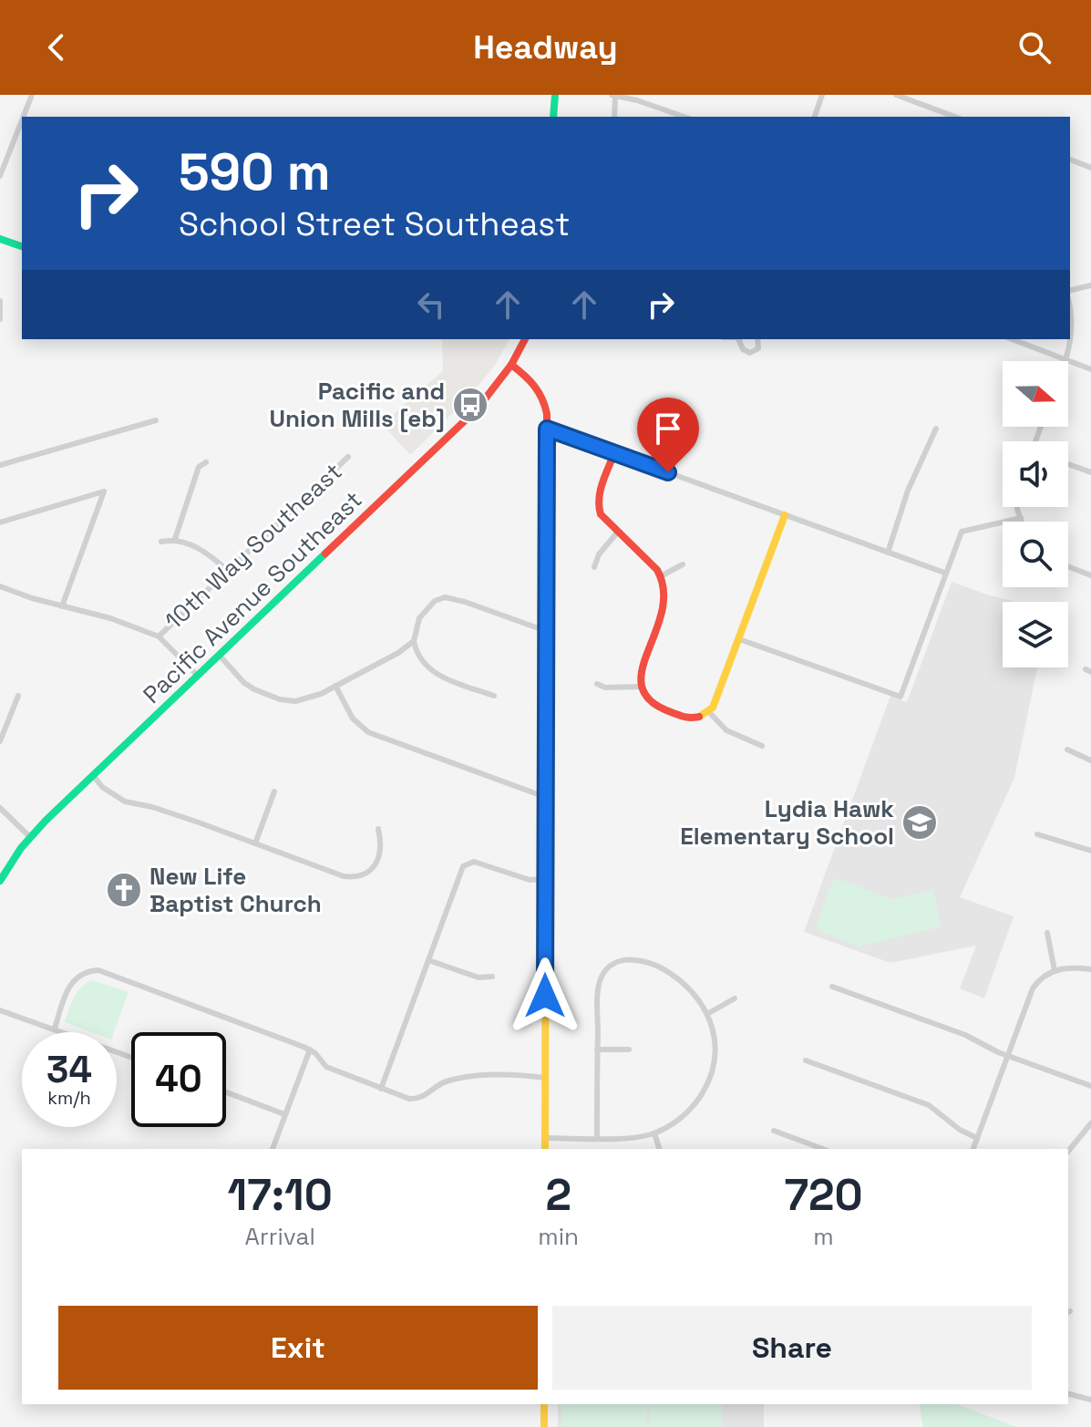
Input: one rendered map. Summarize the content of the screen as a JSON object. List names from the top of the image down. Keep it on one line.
{"streets":{"street":["10th Way Southeast","Pacific Avenue Southeast"]},"places":{"bus stop":["Pacific and Union Mills [eb]"],"school or university":["Lydia Hawk Elementary School"],"church":["New Life Baptist Church"]},"north":"right","page":{"header":"Headway","turn":["590 m","School Street Southeast"],"speed":"34 km/h","limit":"40","eta":["17:10","Arrival","2","min","720","m"],"buttons":["Exit","Share"]}}
